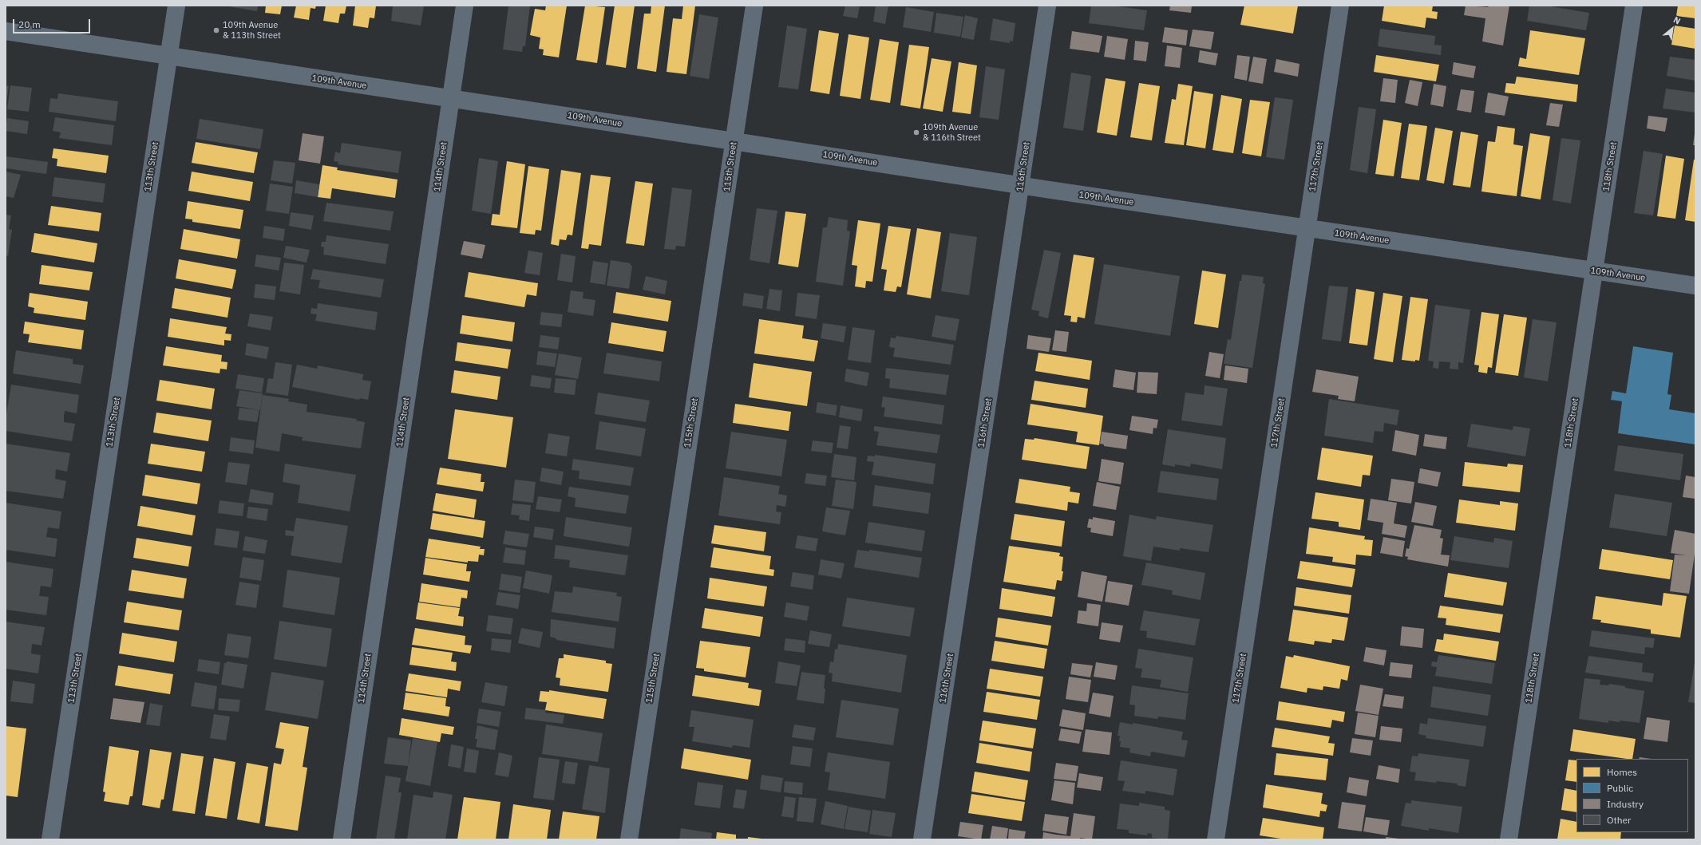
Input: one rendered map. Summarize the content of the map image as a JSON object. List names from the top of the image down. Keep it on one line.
{"streets":{"street":["109th Avenue","113th Street","114th Street","115th Street","116th Street","117th Street","118th Street"]},"crossings":[["109th Avenue","113th Street"],["109th Avenue","114th Street"],["109th Avenue","115th Street"],["109th Avenue","116th Street"],["109th Avenue","117th Street"],["109th Avenue","118th Street"]],"places":["109th Avenue & 113th Street","109th Avenue & 116th Street"],"legend":["Homes","Public","Industry","Other"],"scale_bar":"20 m","north":"top right"}
